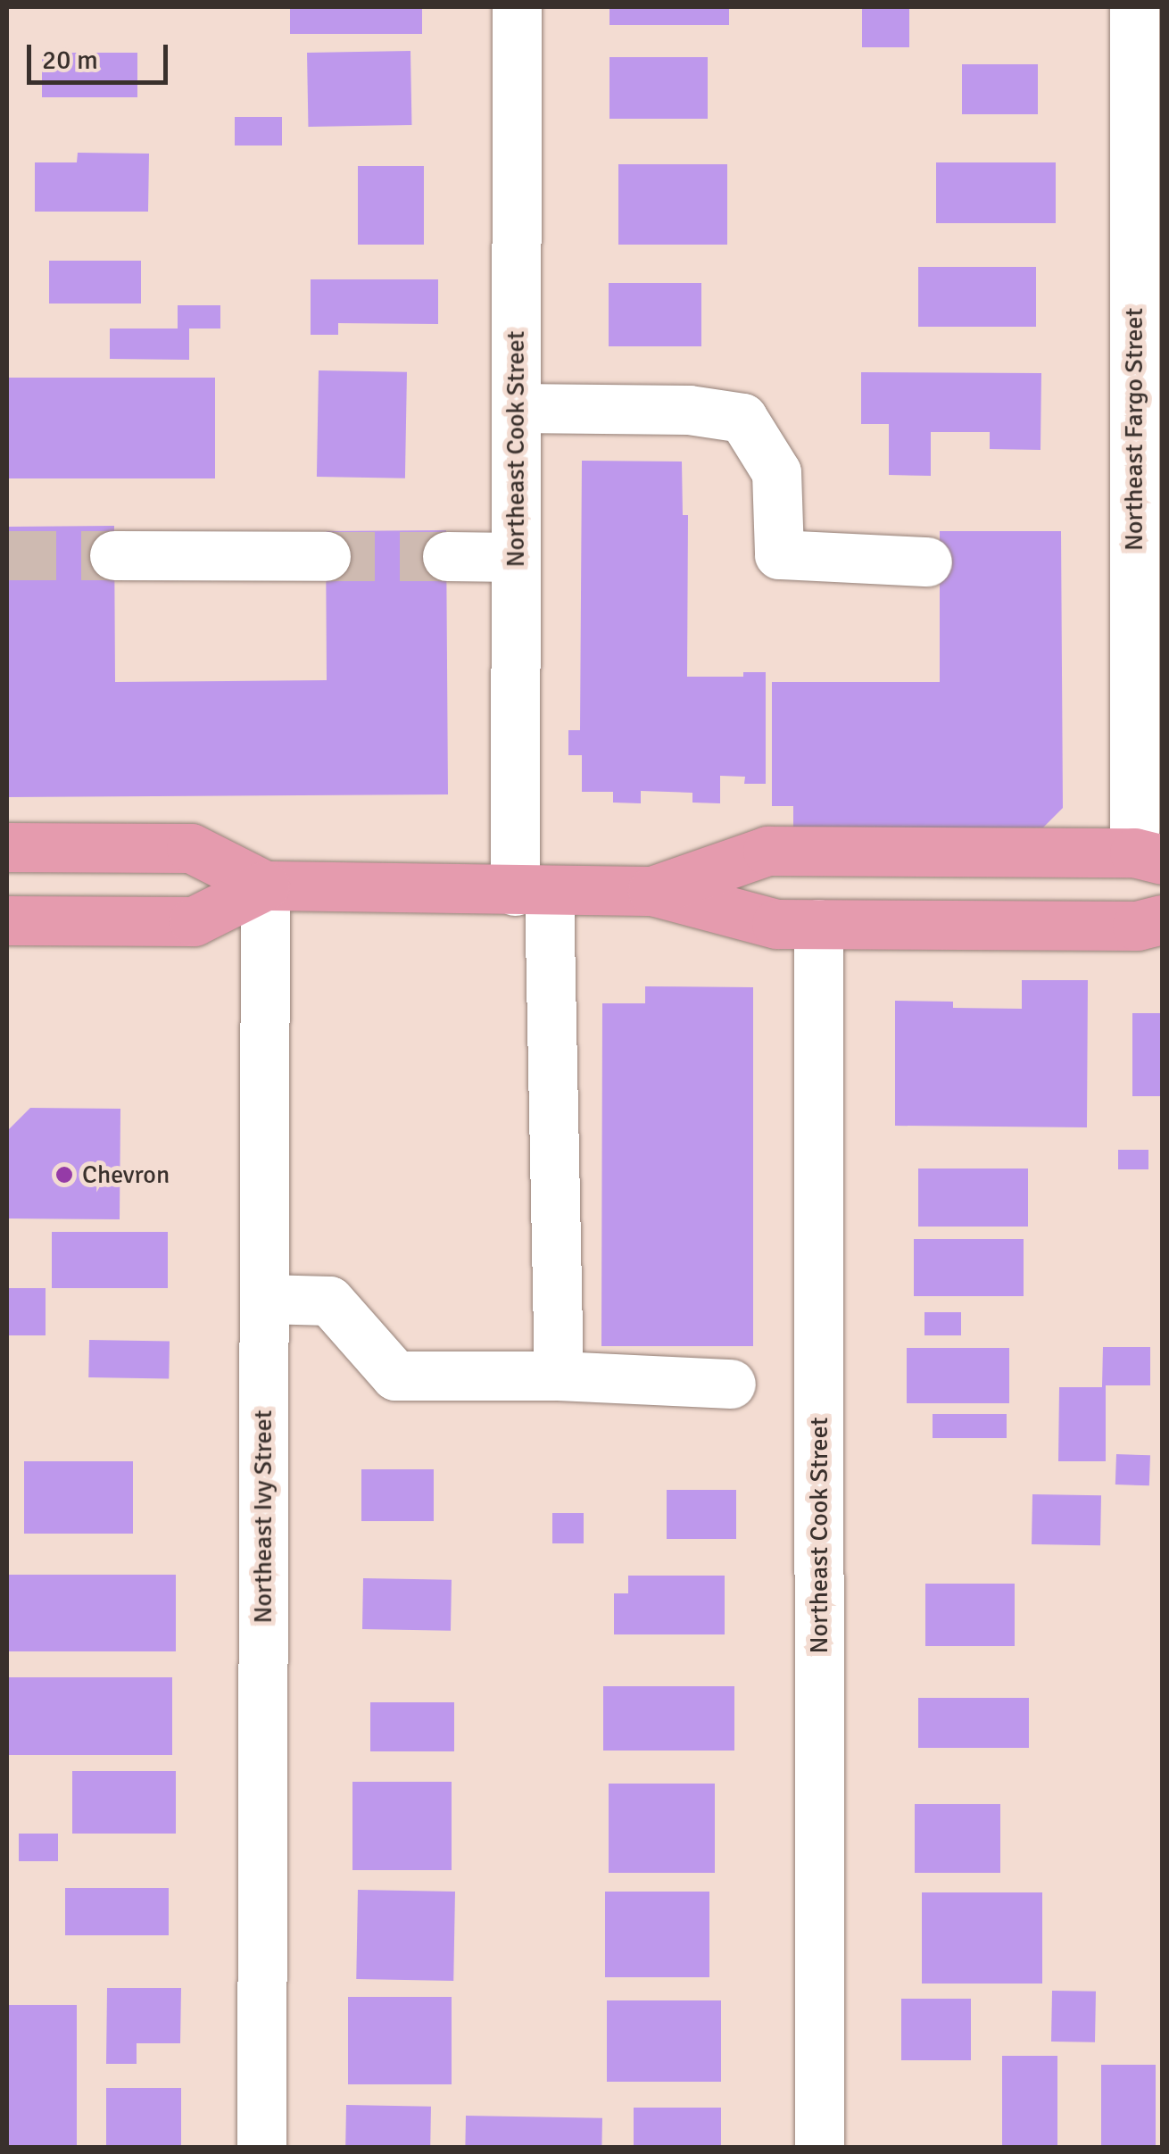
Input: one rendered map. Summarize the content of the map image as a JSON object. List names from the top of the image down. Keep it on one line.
{"streets":{"street":["Northeast Fargo Street","Northeast Cook Street","Northeast Ivy Street"]},"places":["Chevron"],"scale_bar":"20 m"}
